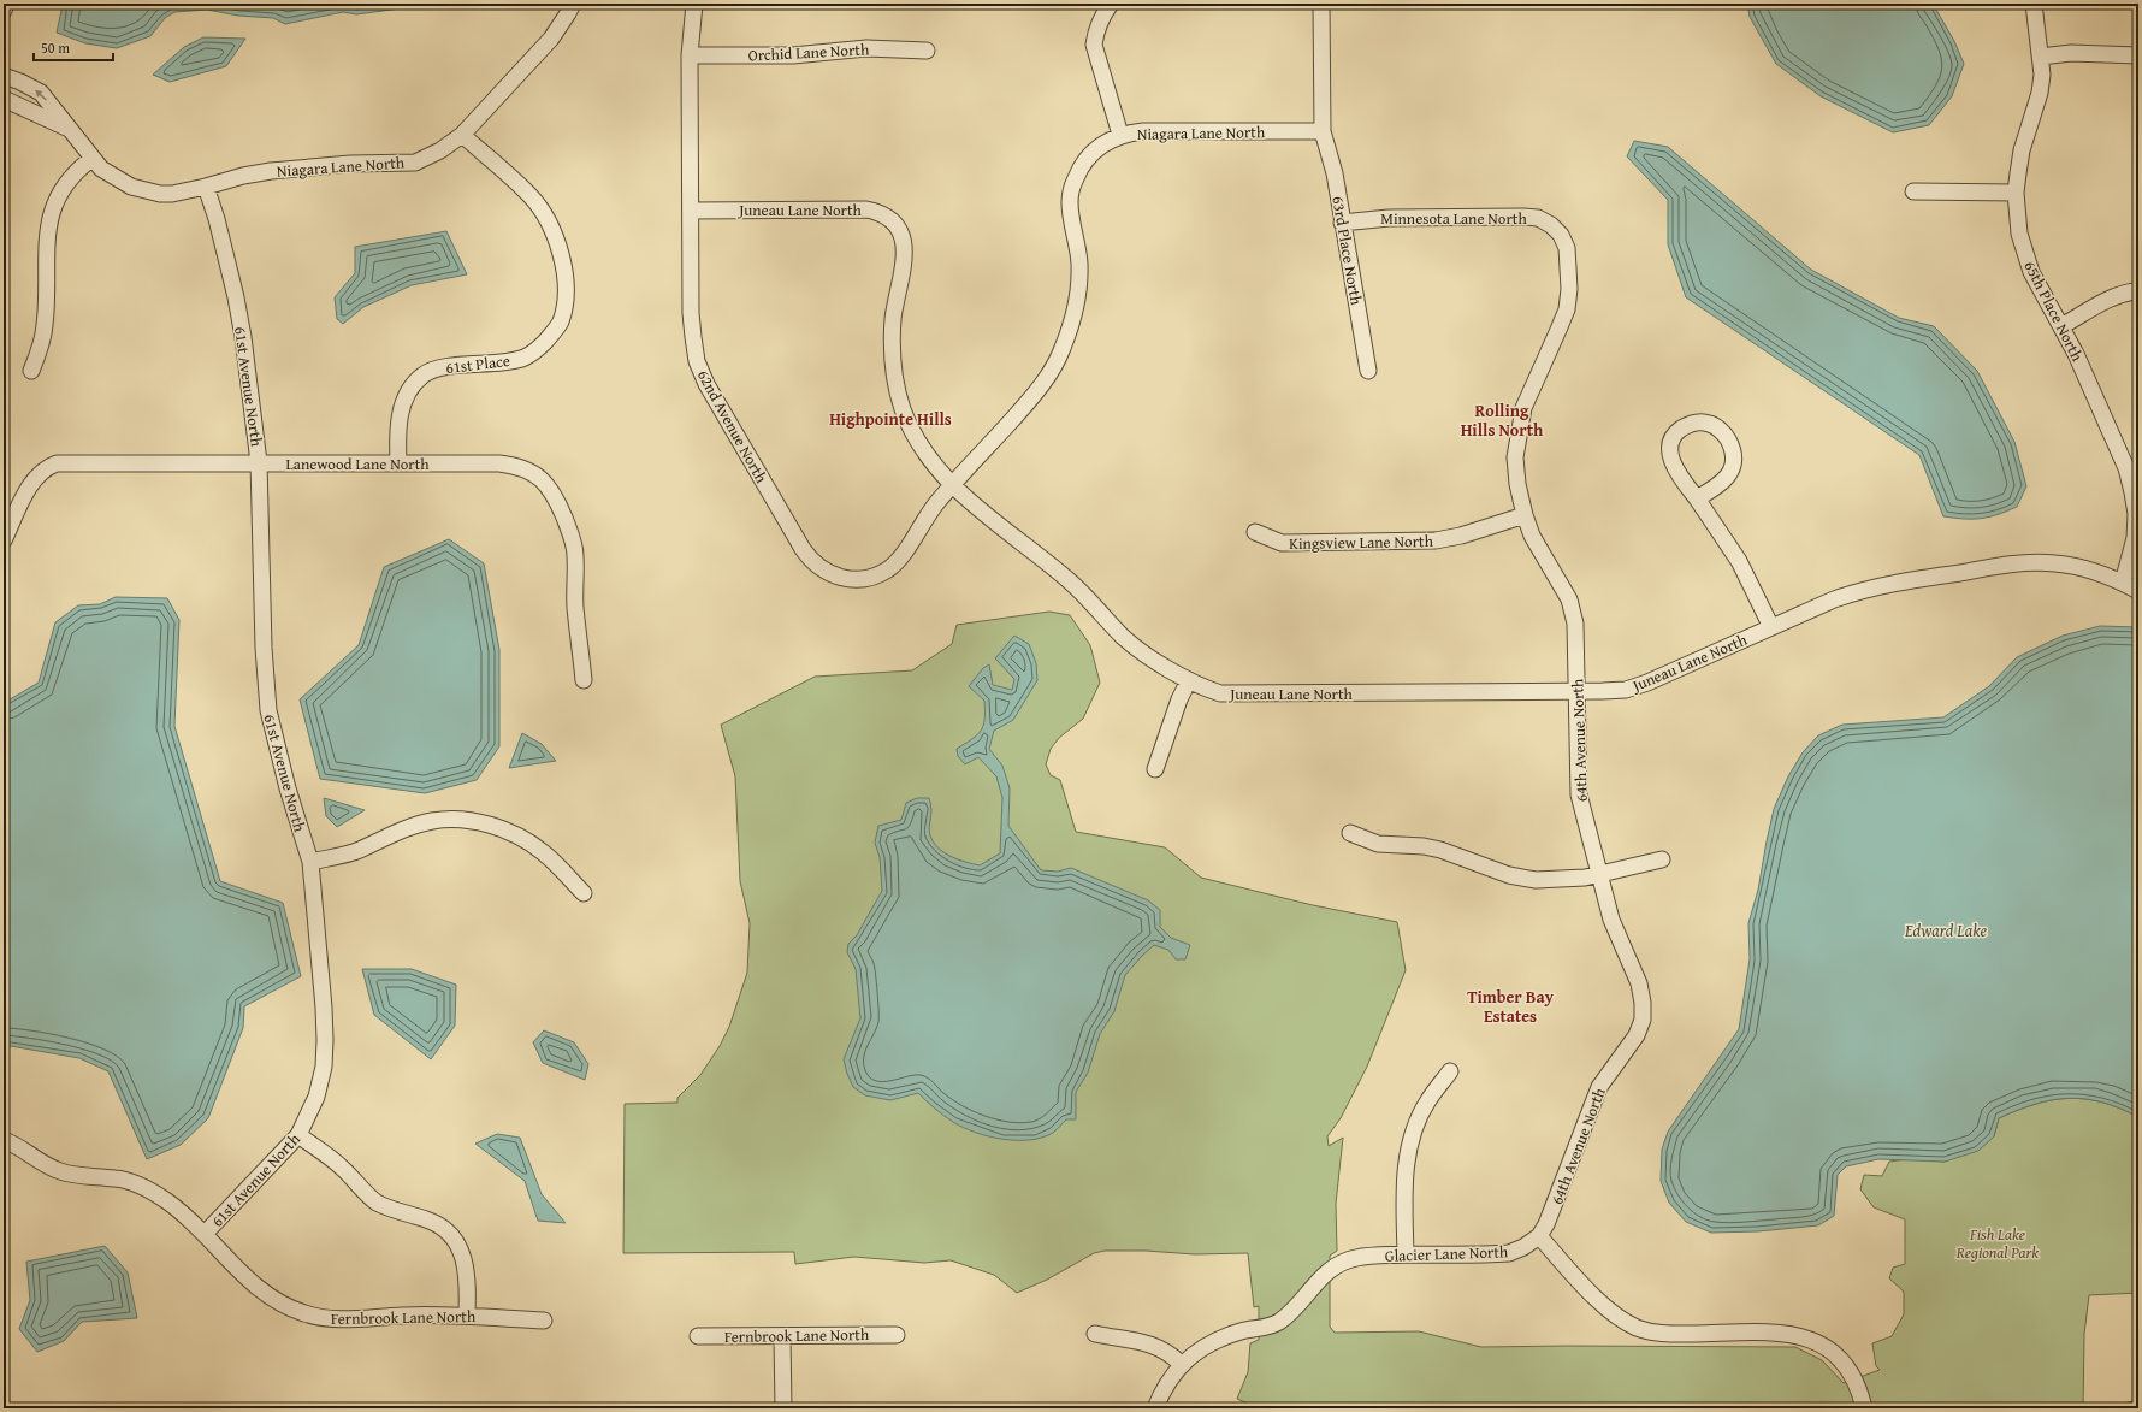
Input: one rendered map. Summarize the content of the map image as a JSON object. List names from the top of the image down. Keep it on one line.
{"streets":{"street":["Orchid Lane North","Niagara Lane North","Juneau Lane North","Minnesota Lane North","63rd Place North","65th Place North","61st Place","61st Avenue North","62nd Avenue North","Lanewood Lane North","Kingsview Lane North","64th Avenue North","Glacier Lane North","Fernbrook Lane North"]},"crossings":[["Orchid Lane North","62nd Avenue North"],["Niagara Lane North","Juneau Lane North"],["Niagara Lane North","63rd Place North"],["Niagara Lane North","61st Place"],["Niagara Lane North","61st Avenue North"],["Niagara Lane North","62nd Avenue North"],["Juneau Lane North","65th Place North"],["Juneau Lane North","62nd Avenue North"],["Juneau Lane North","64th Avenue North"],["Minnesota Lane North","63rd Place North"],["Minnesota Lane North","64th Avenue North"],["61st Place","Lanewood Lane North"],["61st Avenue North","Lanewood Lane North"],["61st Avenue North","Fernbrook Lane North"],["Kingsview Lane North","64th Avenue North"],["64th Avenue North","Glacier Lane North"]],"districts":["Rolling Hills North","Highpointe Hills","Timber Bay Estates"],"water":["Edward Lake"],"parks":["Fish Lake Regional Park"],"scale_bar":"50 m"}
